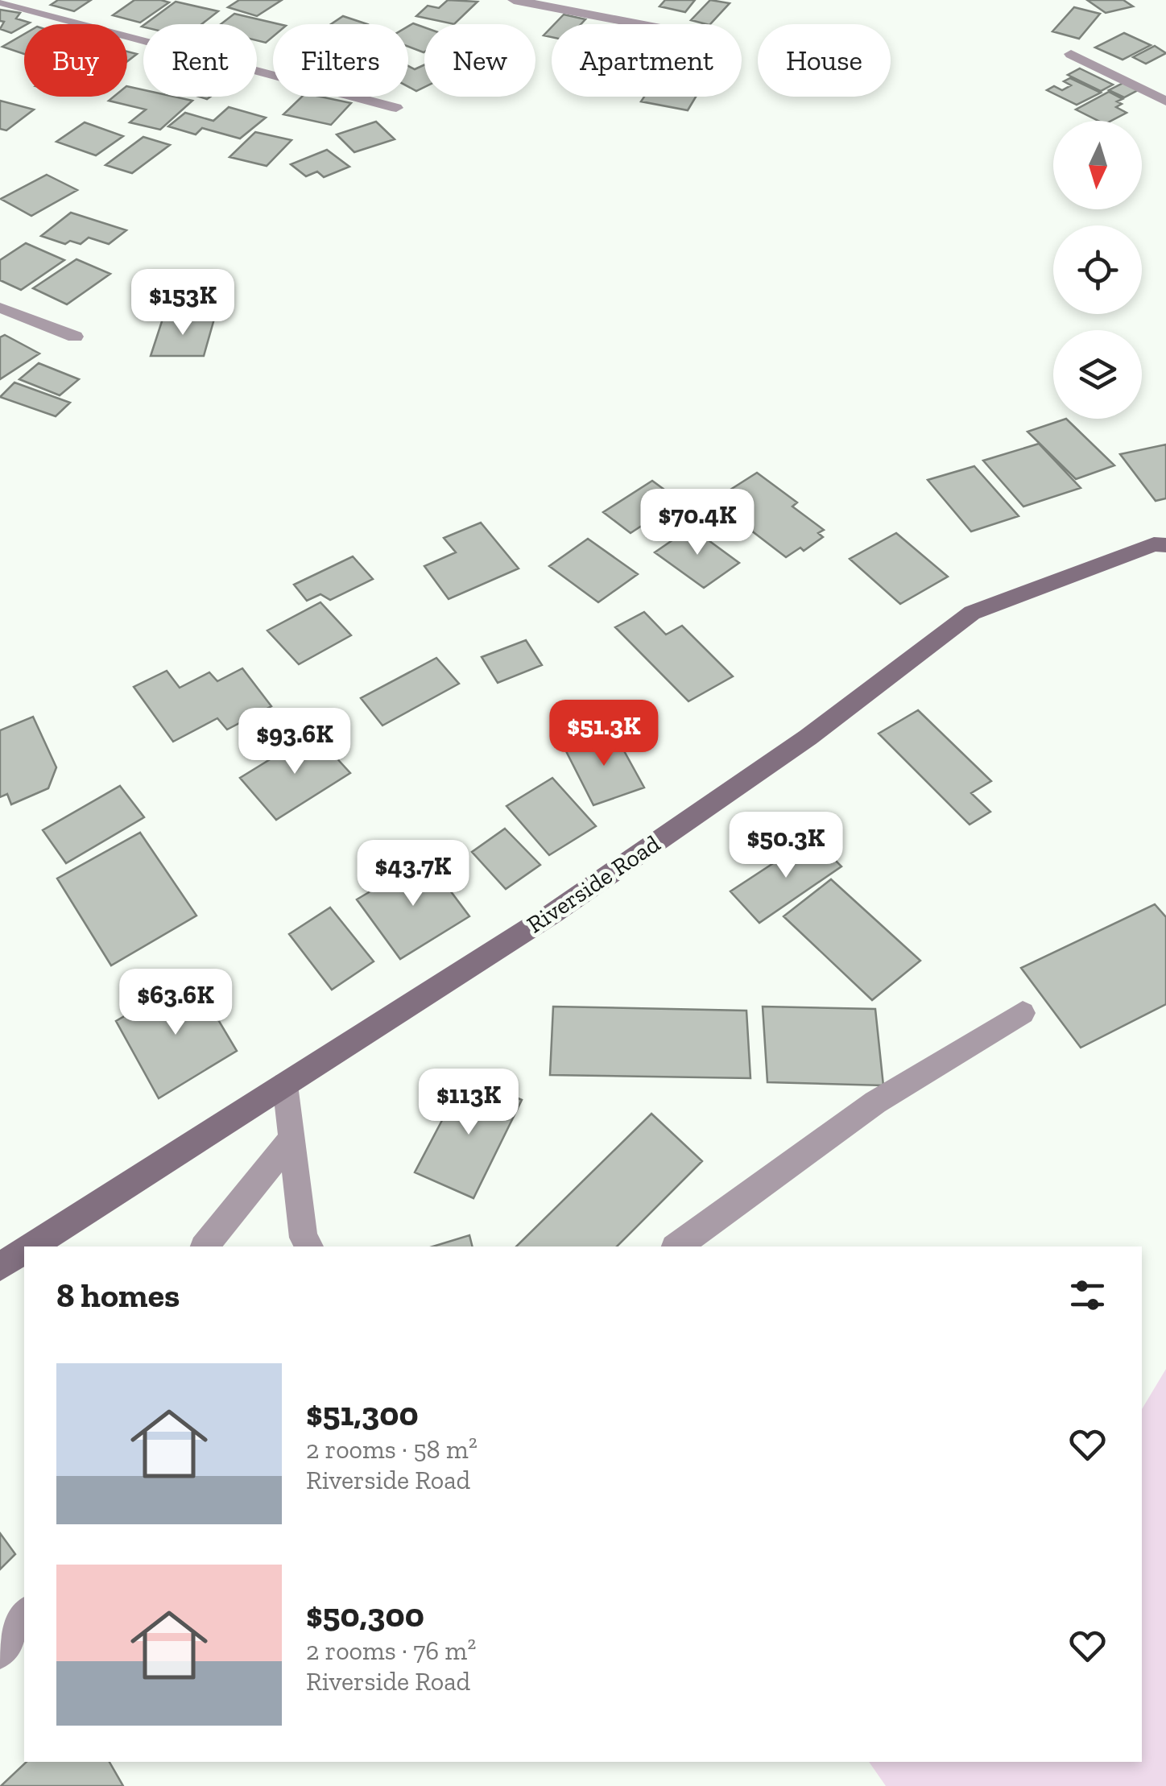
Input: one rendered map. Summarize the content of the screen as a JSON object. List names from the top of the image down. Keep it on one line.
{"streets":{"street":["Riverside Road"]},"north":"bottom","page":{"chip":["Buy","Rent","Filters","New","Apartment","House"],"price":["$153K","$70.4K","$51.3K","$93.6K","$50.3K","$43.7K","$63.6K","$113K"],"heading":"8 homes","list":[{"name":"$51,300","note":"2 rooms · 58 m² · Riverside Road"},{"name":"$50,300","note":"2 rooms · 76 m² · Riverside Road"}]}}
